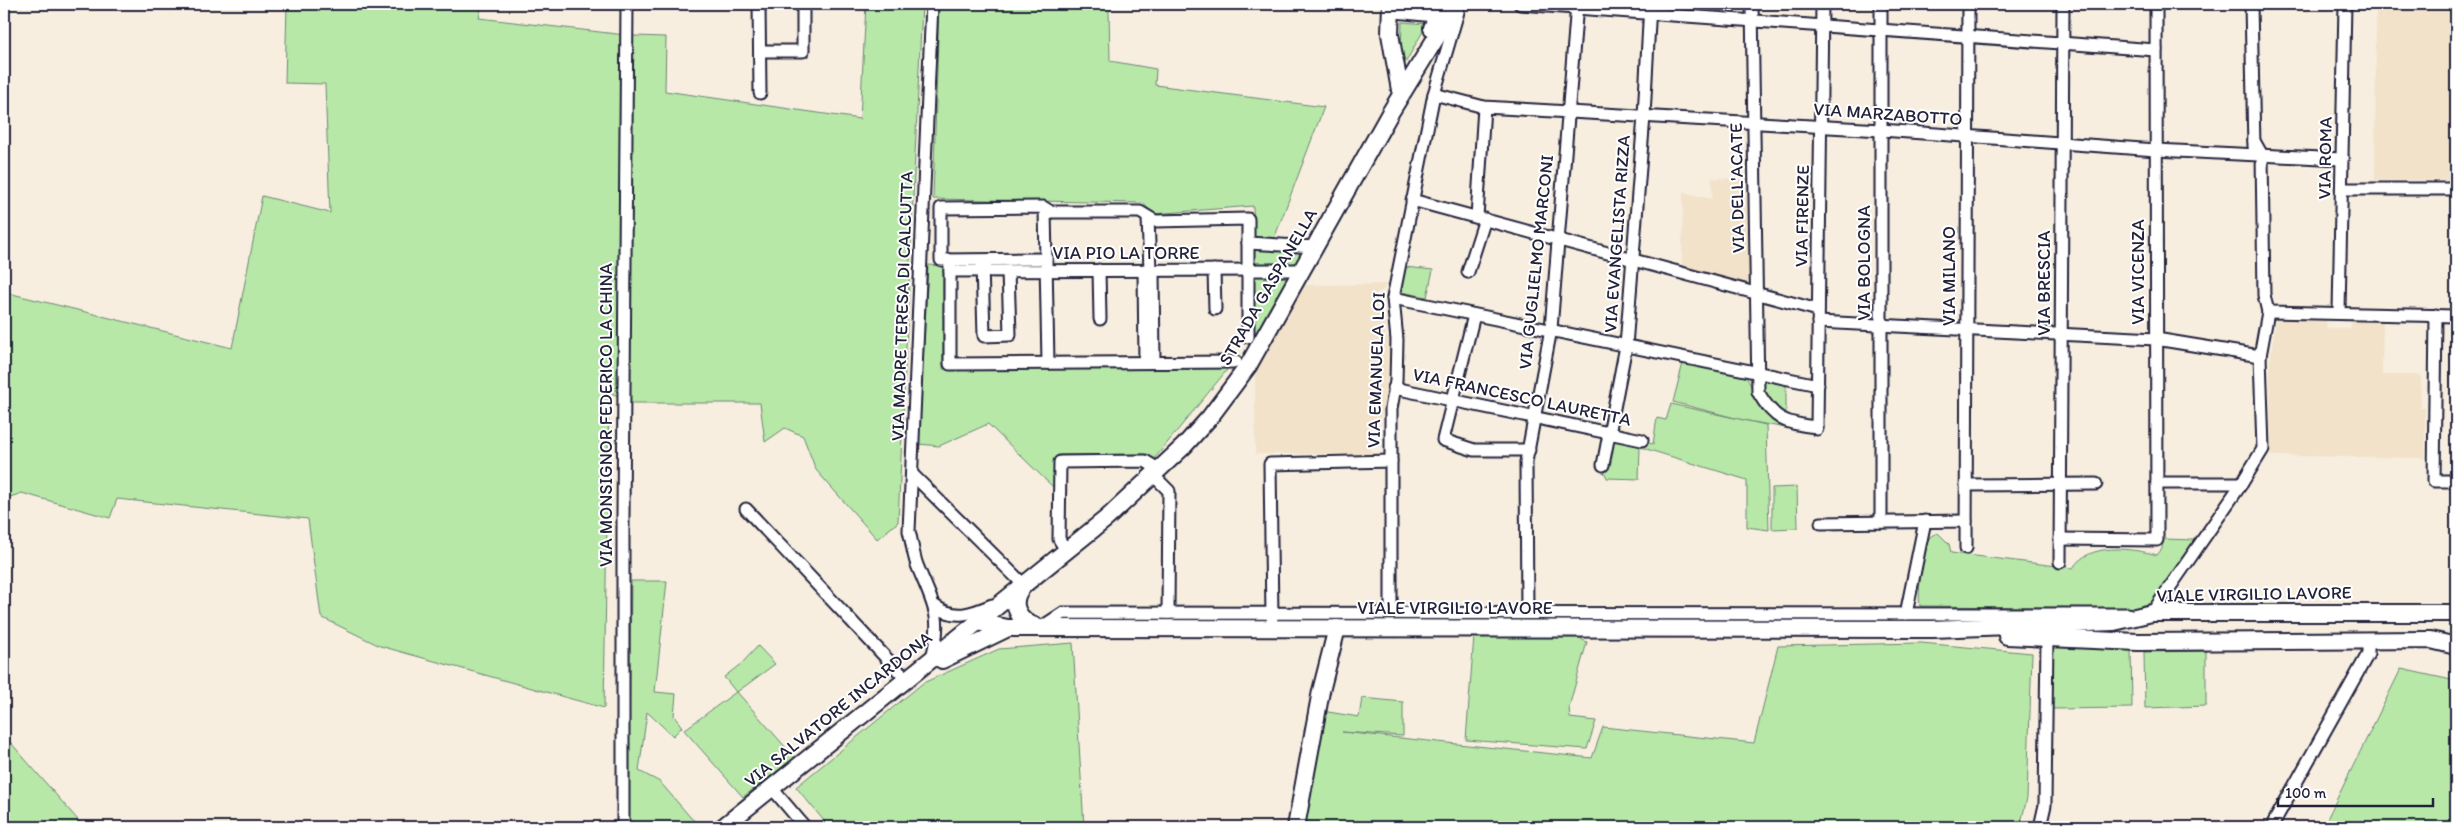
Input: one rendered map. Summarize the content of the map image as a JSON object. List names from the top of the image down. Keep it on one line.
{"streets":{"street":["VIA MARZABOTTO","VIA ROMA","VIA DELL'ACATE","VIA FIRENZE","VIA EVANGELISTA RIZZA","VIA PIO LA TORRE","VIA GUGLIELMO MARCONI","VIA BOLOGNA","VIA VICENZA","VIA MILANO","VIA BRESCIA","STRADA GASPANELLA","VIA MADRE TERESA DI CALCUTTA","VIA EMANUELA LOI","VIA FRANCESCO LAURETTA","VIA MONSIGNOR FEDERICO LA CHINA","VIALE VIRGILIO LAVORE","VIA SALVATORE INCARDONA"]},"crossings":[["VIA MARZABOTTO","VIA ROMA"],["VIA MARZABOTTO","VIA DELL'ACATE"],["VIA MARZABOTTO","VIA FIRENZE"],["VIA MARZABOTTO","VIA EVANGELISTA RIZZA"],["VIA MARZABOTTO","VIA GUGLIELMO MARCONI"],["VIA MARZABOTTO","VIA BOLOGNA"],["VIA MARZABOTTO","VIA VICENZA"],["VIA MARZABOTTO","VIA MILANO"],["VIA MARZABOTTO","VIA BRESCIA"],["VIA MARZABOTTO","VIA EMANUELA LOI"],["VIA DELL'ACATE","VIA FIRENZE"],["VIA EVANGELISTA RIZZA","VIA FRANCESCO LAURETTA"],["VIA PIO LA TORRE","STRADA GASPANELLA"],["VIA GUGLIELMO MARCONI","VIA FRANCESCO LAURETTA"],["VIA VICENZA","VIA BRESCIA"],["STRADA GASPANELLA","VIA EMANUELA LOI"],["STRADA GASPANELLA","VIALE VIRGILIO LAVORE"],["STRADA GASPANELLA","VIA SALVATORE INCARDONA"],["VIA MADRE TERESA DI CALCUTTA","VIA SALVATORE INCARDONA"],["VIA EMANUELA LOI","VIA FRANCESCO LAURETTA"],["VIALE VIRGILIO LAVORE","VIA SALVATORE INCARDONA"]],"scale_bar":"100 m"}
